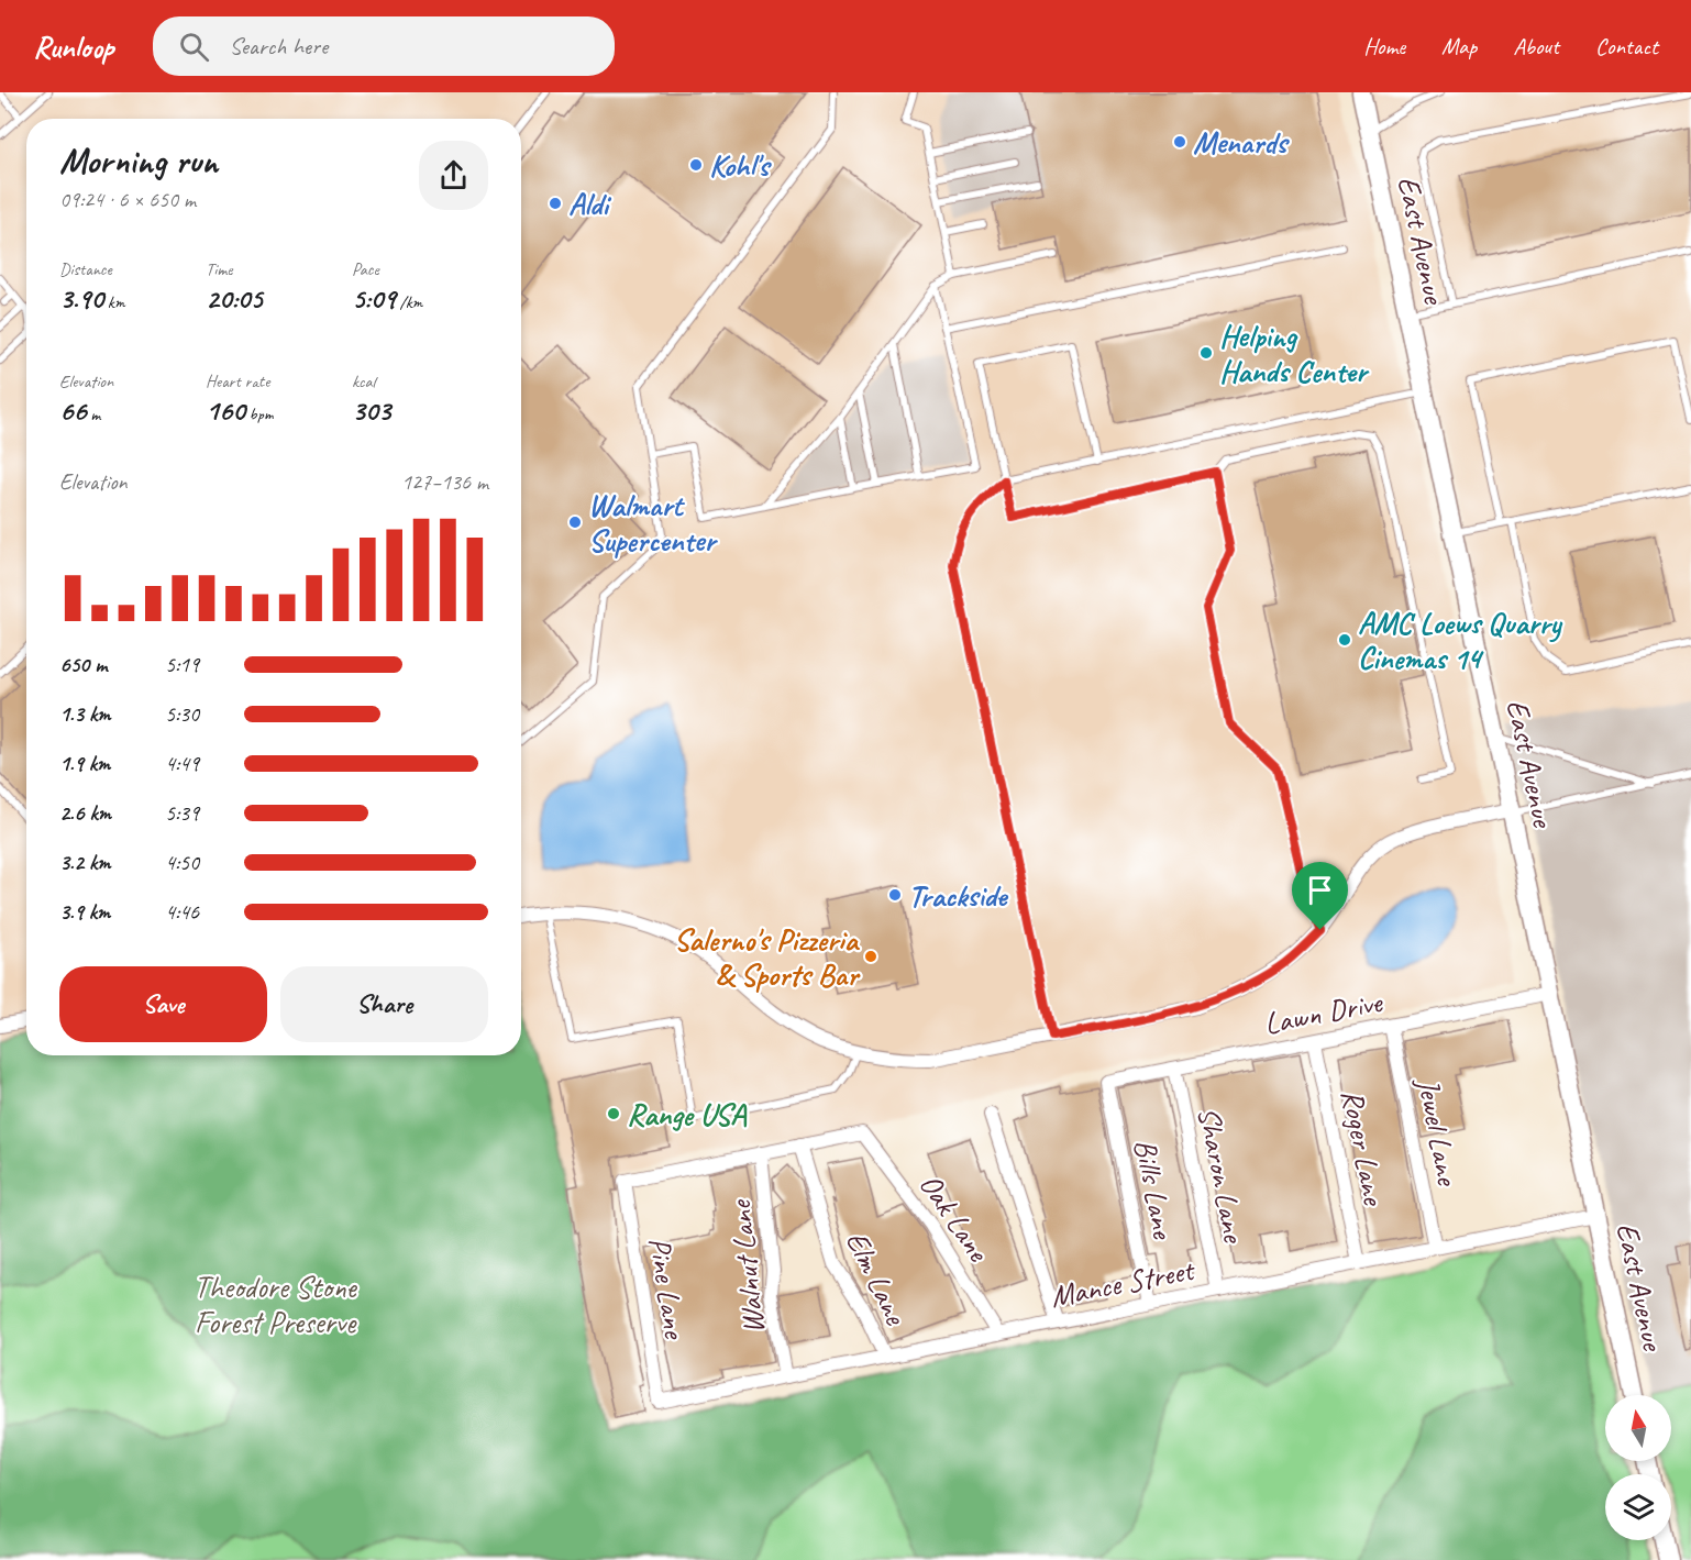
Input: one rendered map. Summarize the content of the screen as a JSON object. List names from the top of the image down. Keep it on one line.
{"streets":{"street":["East Avenue","Lawn Drive","Jewel Lane","Roger Lane","Sharon Lane","Bills Lane","Oak Lane","Walnut Lane","Elm Lane","Mance Street","Pine Lane"]},"crossings":[["East Avenue","Lawn Drive"],["East Avenue","Mance Street"],["Lawn Drive","Jewel Lane"],["Lawn Drive","Roger Lane"],["Lawn Drive","Sharon Lane"],["Lawn Drive","Bills Lane"],["Jewel Lane","Mance Street"],["Roger Lane","Mance Street"],["Sharon Lane","Mance Street"],["Bills Lane","Mance Street"],["Oak Lane","Elm Lane"],["Oak Lane","Mance Street"],["Walnut Lane","Mance Street"],["Walnut Lane","Pine Lane"],["Elm Lane","Mance Street"],["Mance Street","Pine Lane"]],"parks":["Theodore Stone Forest Preserve"],"places":["Menards","Kohl's","Aldi","Helping Hands Center","Walmart Supercenter","AMC Loews Quarry Cinemas 14","Trackside","Salerno's Pizzeria & Sports Bar","Range USA"],"north":"top","page":{"header":"Runloop","search":"Search here","nav":["Home","Map","About","Contact"],"heading":["Morning run","09:24 · 6 × 650 m"],"stats":[["Distance","3.90 km"],["Time","20:05"],["Pace","5:09 /km"],["Elevation","66 m"],["Heart rate","160 bpm"],["kcal","303"]],"chart":["Elevation","127–136 m"],"list":[{"name":"650 m","note":"5:19"},{"name":"1.3 km","note":"5:30"},{"name":"1.9 km","note":"4:49"},{"name":"2.6 km","note":"5:39"},{"name":"3.2 km","note":"4:50"},{"name":"3.9 km","note":"4:46"}],"buttons":["Save","Share"]}}
